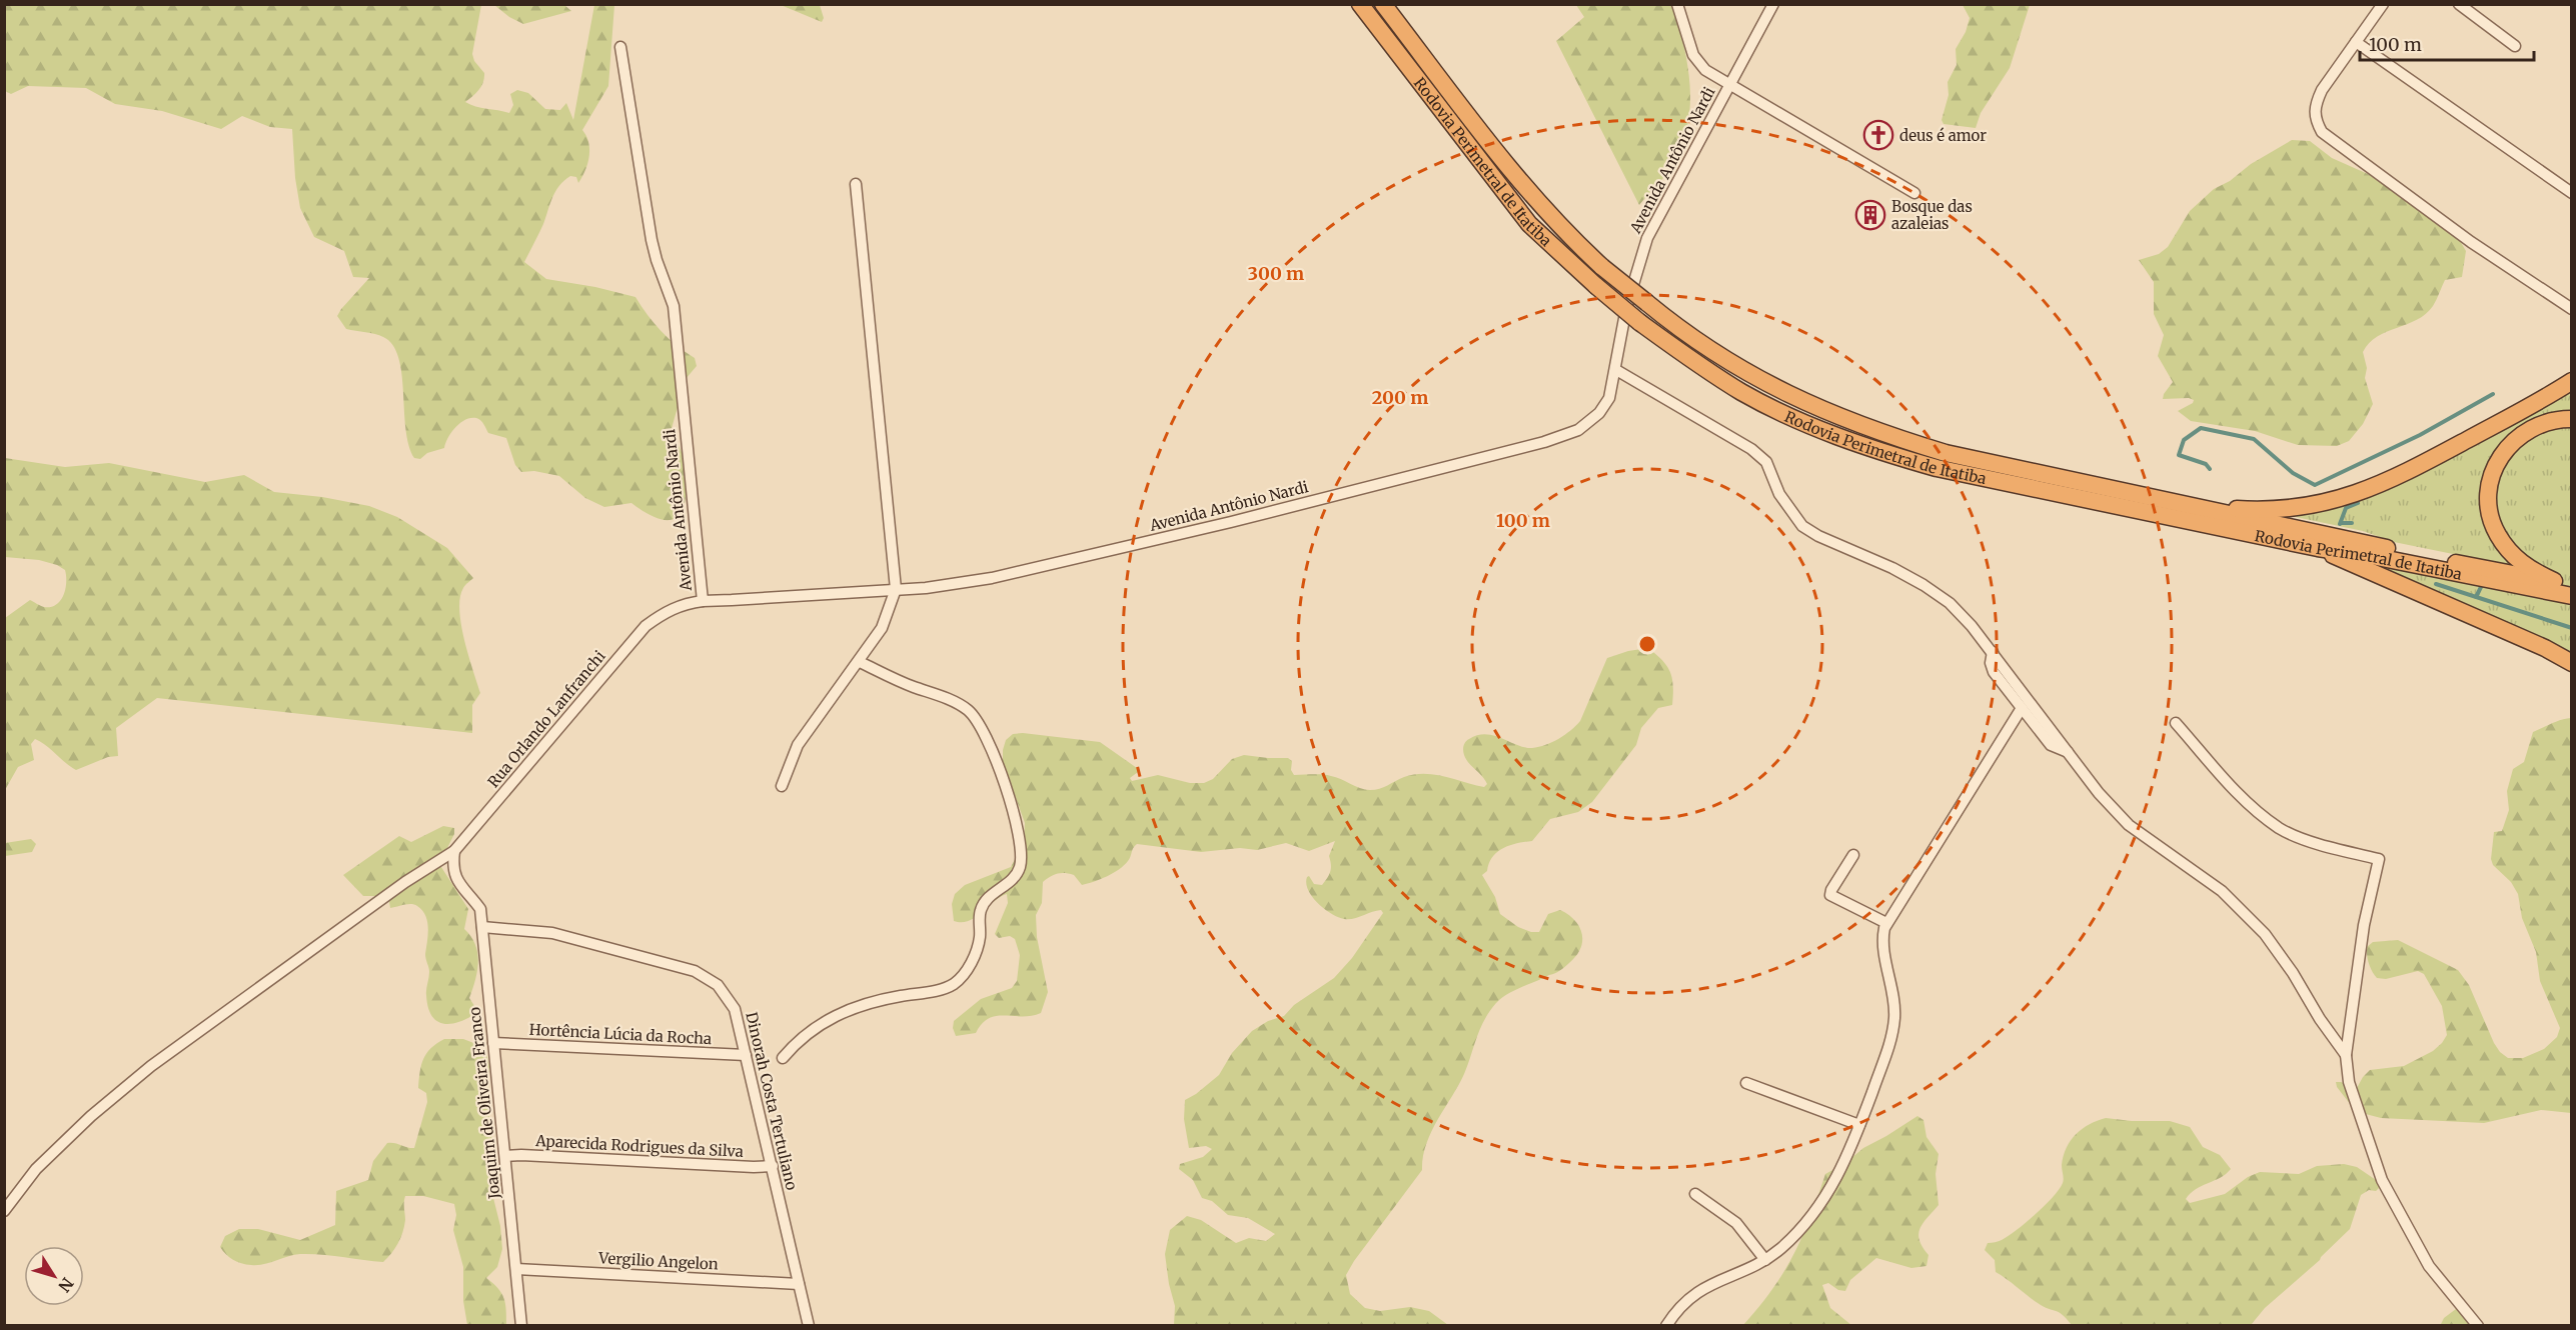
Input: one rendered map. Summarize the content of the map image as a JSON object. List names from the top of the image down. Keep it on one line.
{"streets":{"highway":["Rodovia Perimetral de Itatiba"],"street":["Avenida Antônio Nardi","Rua Orlando Lanfranchi","Hortência Lúcia da Rocha","Dinorah Costa Tertuliano","Joaquim de Oliveira Franco","Aparecida Rodrigues da Silva","Vergilio Angelon"]},"crossings":[["Avenida Antônio Nardi","Rua Orlando Lanfranchi"],["Rua Orlando Lanfranchi","Joaquim de Oliveira Franco"],["Hortência Lúcia da Rocha","Dinorah Costa Tertuliano"],["Hortência Lúcia da Rocha","Joaquim de Oliveira Franco"],["Dinorah Costa Tertuliano","Joaquim de Oliveira Franco"],["Dinorah Costa Tertuliano","Aparecida Rodrigues da Silva"],["Dinorah Costa Tertuliano","Vergilio Angelon"],["Joaquim de Oliveira Franco","Aparecida Rodrigues da Silva"],["Joaquim de Oliveira Franco","Vergilio Angelon"]],"places":{"church":["deus é amor"],"building":["Bosque das azaleias"]},"scale_bar":"100 m","north":"bottom right","rings":["300 m","200 m","100 m"]}
